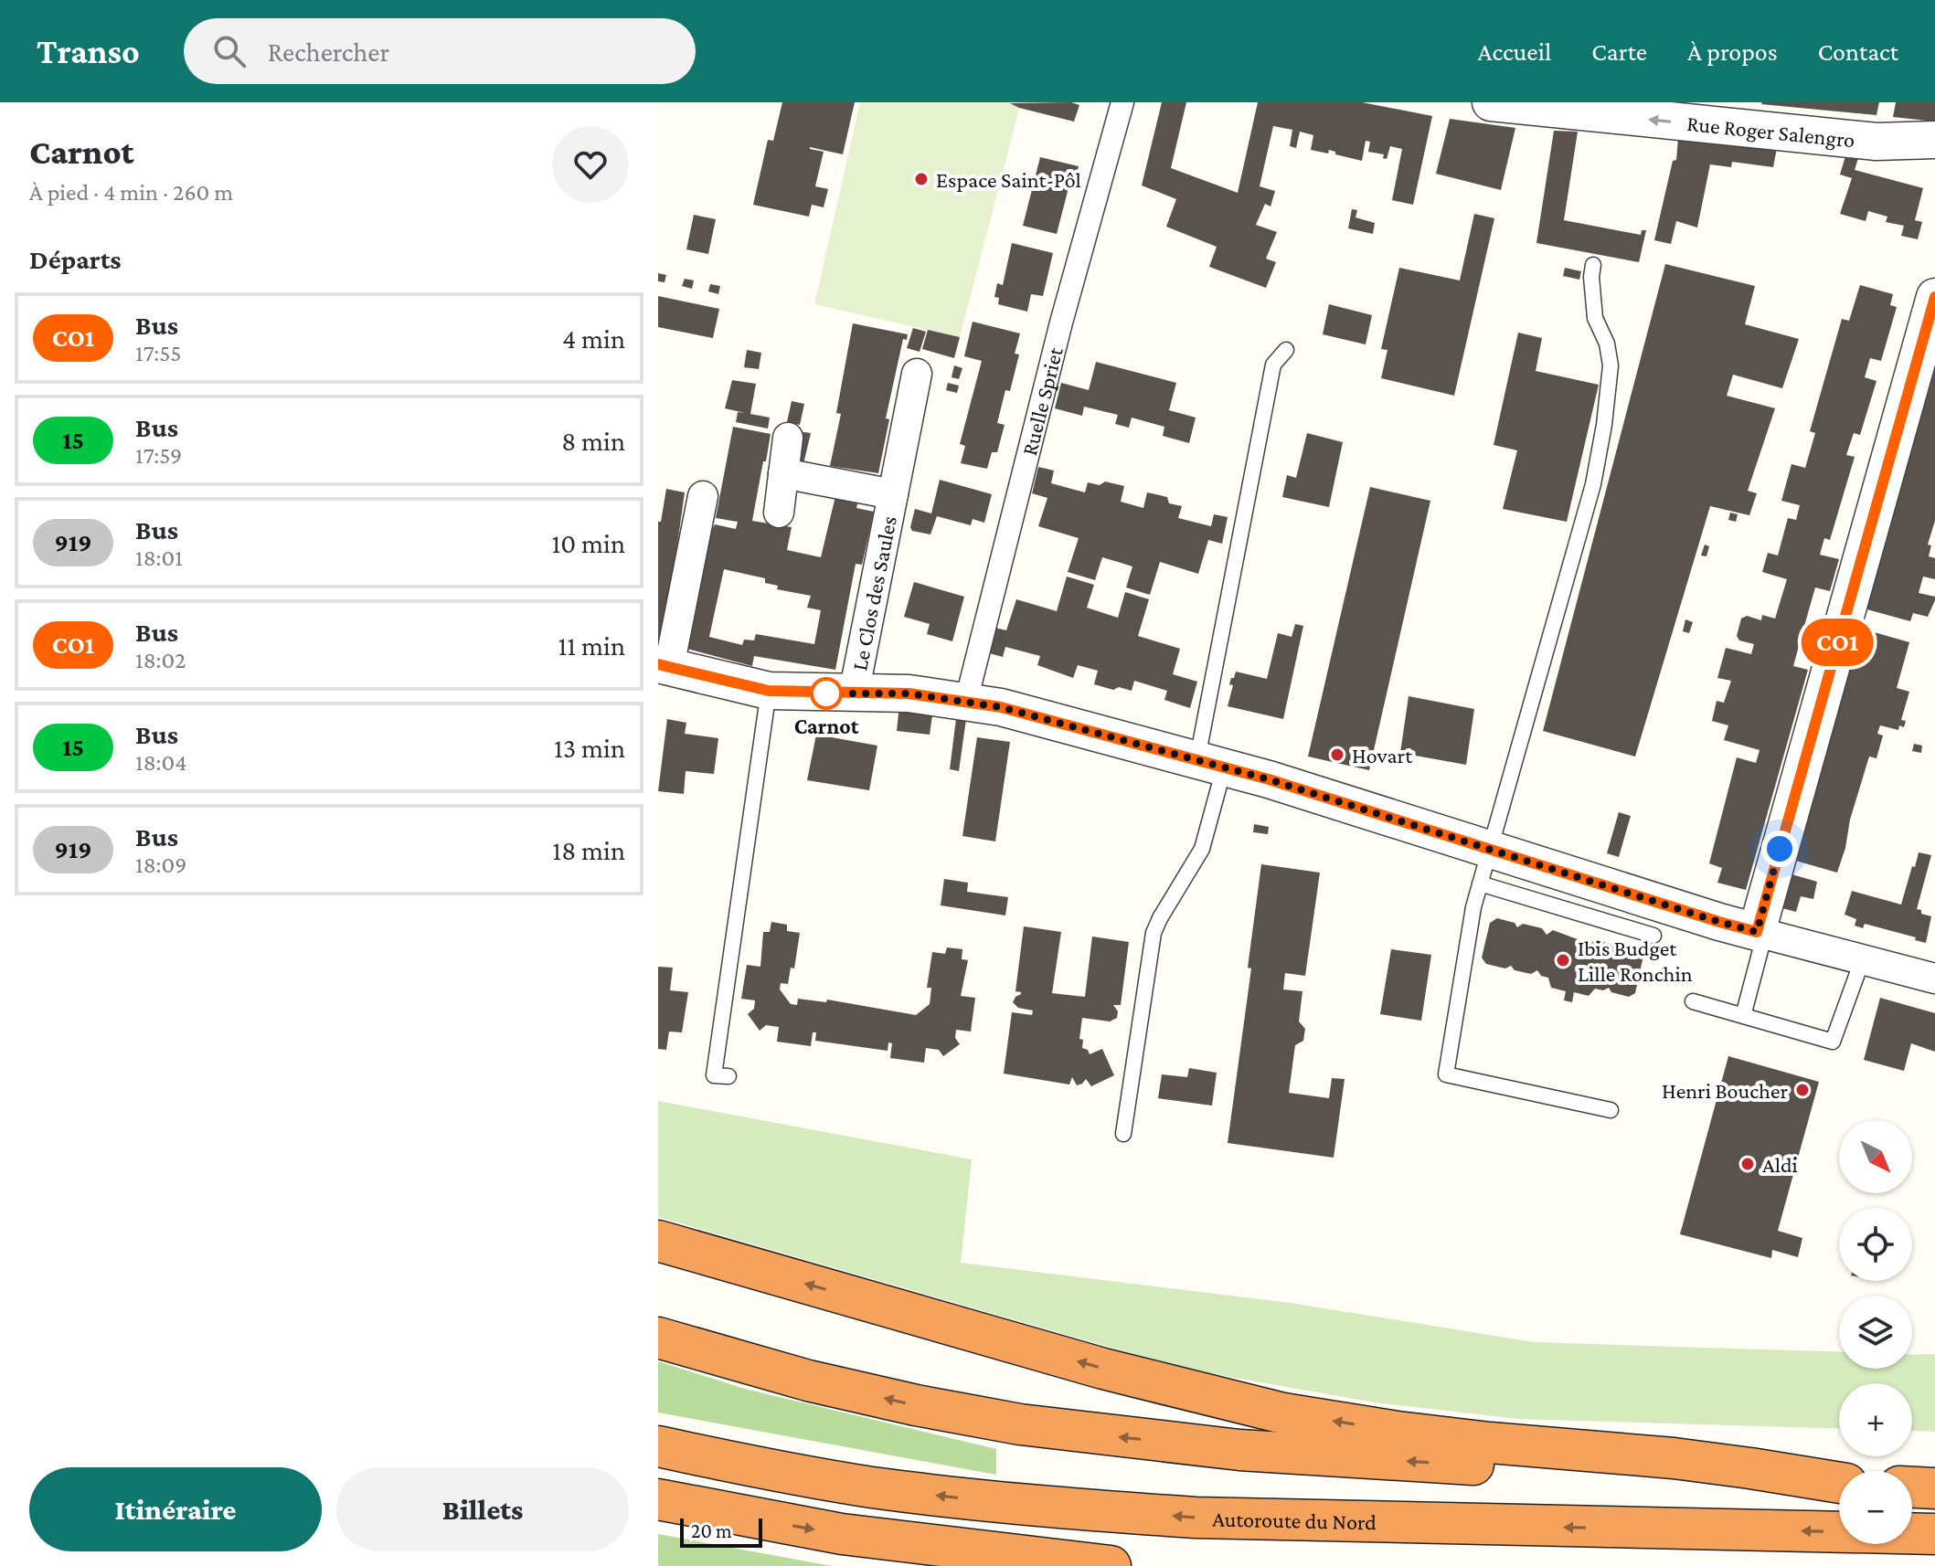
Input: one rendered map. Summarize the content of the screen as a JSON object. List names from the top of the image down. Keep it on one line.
{"streets":{"highway":["Autoroute du Nord"],"street":["Rue Roger Salengro","Ruelle Spriet","Le Clos des Saules"]},"one_way":["Rue Roger Salengro"],"places":["Espace Saint-Pôl","Carnot","Hovart","Ibis Budget Lille Ronchin","Henri Boucher","Aldi"],"lines":["bus line CO1"],"scale_bar":"20 m","north":"bottom right","page":{"header":"Transo","search":"Rechercher","nav":["Accueil","Carte","À propos","Contact"],"heading":[["Carnot","À pied · 4 min · 260 m"],"Départs"],"on_map":"CO1","list":[{"mark":"CO1","name":"Bus","note":"17:55","value":"4 min"},{"mark":"15","name":"Bus","note":"17:59","value":"8 min"},{"mark":"919","name":"Bus","note":"18:01","value":"10 min"},{"mark":"CO1","name":"Bus","note":"18:02","value":"11 min"},{"mark":"15","name":"Bus","note":"18:04","value":"13 min"},{"mark":"919","name":"Bus","note":"18:09","value":"18 min"}],"map_buttons":["+","−"],"buttons":["Itinéraire","Billets"],"scale":"20 m"}}
